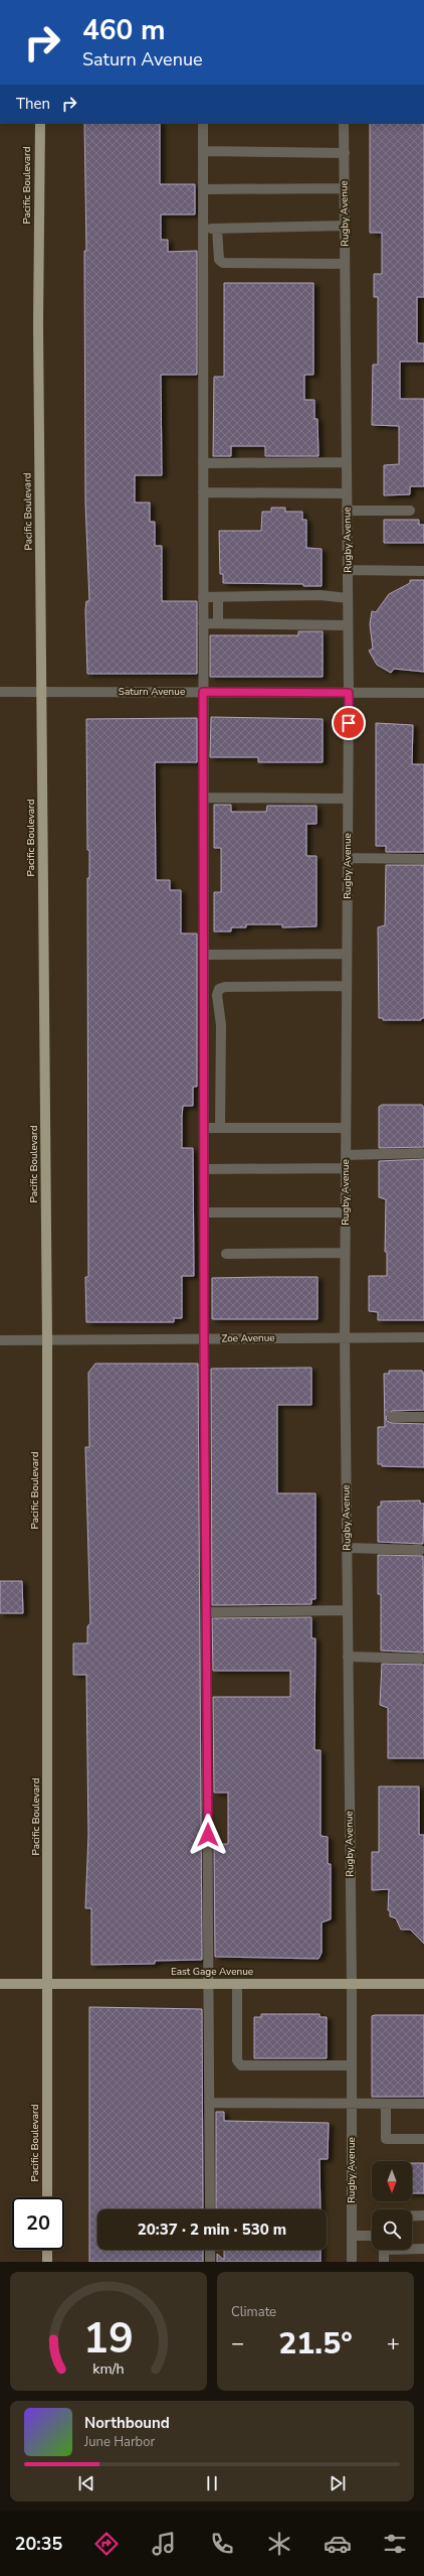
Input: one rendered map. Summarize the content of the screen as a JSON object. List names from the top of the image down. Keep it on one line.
{"streets":{"main road":["Pacific Boulevard","East Gage Avenue"],"street":["Rugby Avenue","Saturn Avenue","Zoe Avenue"]},"crossings":[["Pacific Boulevard","Saturn Avenue"],["Pacific Boulevard","Zoe Avenue"],["Pacific Boulevard","East Gage Avenue"],["Rugby Avenue","Saturn Avenue"],["Rugby Avenue","Zoe Avenue"],["Rugby Avenue","East Gage Avenue"]],"north":"bottom","page":{"turn":["460 m","Saturn Avenue"],"then":"Then","limit":"20","trip":"20:37 · 2 min · 530 m","tile":"Climate","heat":["−","21.5°","+"],"song":["Northbound","June Harbor"],"tabs":"20:35","gauge":["19","km/h"]}}
